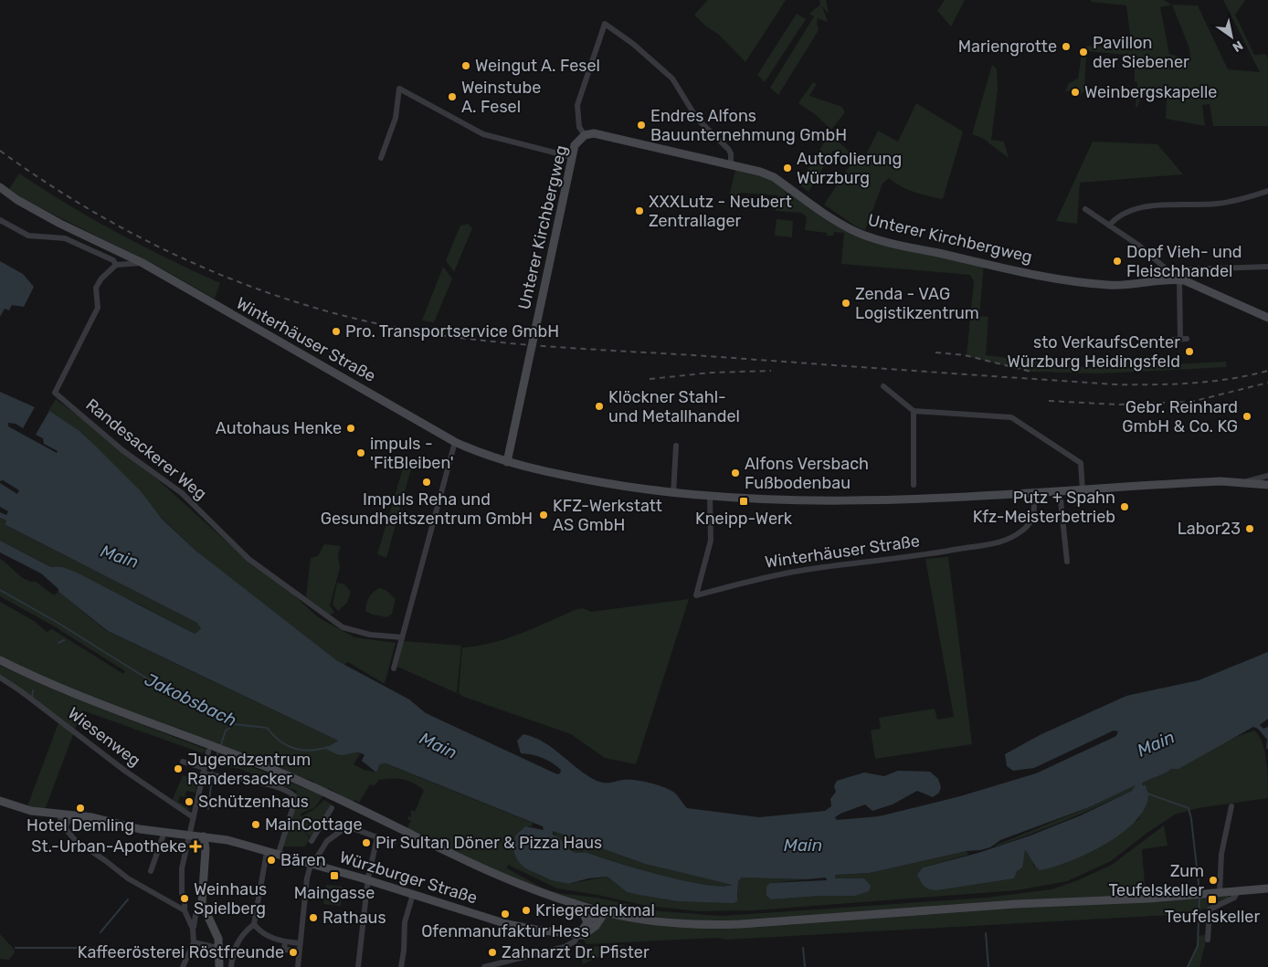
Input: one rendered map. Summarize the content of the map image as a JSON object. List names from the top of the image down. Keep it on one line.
{"streets":{"main road":["Unterer Kirchbergweg","Winterhäuser Straße","Würzburger Straße"],"street":["Randesackerer Weg","Wiesenweg"]},"crossings":[["Unterer Kirchbergweg","Winterhäuser Straße"]],"water":["Main","Jakobsbach"],"places":{"other":["Mariengrotte","Pavillon der Siebener","Weingut A. Fesel","Weinbergskapelle","Weinstube A. Fesel","Endres Alfons Bauunternehmung GmbH","Autofolierung Würzburg","XXXLutz - Neubert Zentrallager","Dopf Vieh- und Fleischhandel","Zenda - VAG Logistikzentrum","Pro. Transportservice GmbH","sto VerkaufsCenter Würzburg Heidingsfeld","Klöckner Stahl- und Metallhandel","Gebr. Reinhard GmbH & Co. KG","Autohaus Henke","impuls - 'FitBleiben'","Alfons Versbach Fußbodenbau","Impuls Reha und Gesundheitszentrum GmbH","Putz + Spahn Kfz-Meisterbetrieb","KFZ-Werkstatt AS GmbH","Labor23","Jugendzentrum Randersacker","Schützenhaus","Hotel Demling","MainCottage","Pir Sultan Döner & Pizza Haus","Bären","Zum Teufelskeller","Weinhaus Spielberg","Kriegerdenkmal","Ofenmanufaktur Hess","Rathaus","Kaffeerösterei Röstfreunde","Zahnarzt Dr. Pfister"],"transit":["Kneipp-Werk","Maingasse","Teufelskeller"],"health":["St.-Urban-Apotheke"]},"north":"bottom right"}
